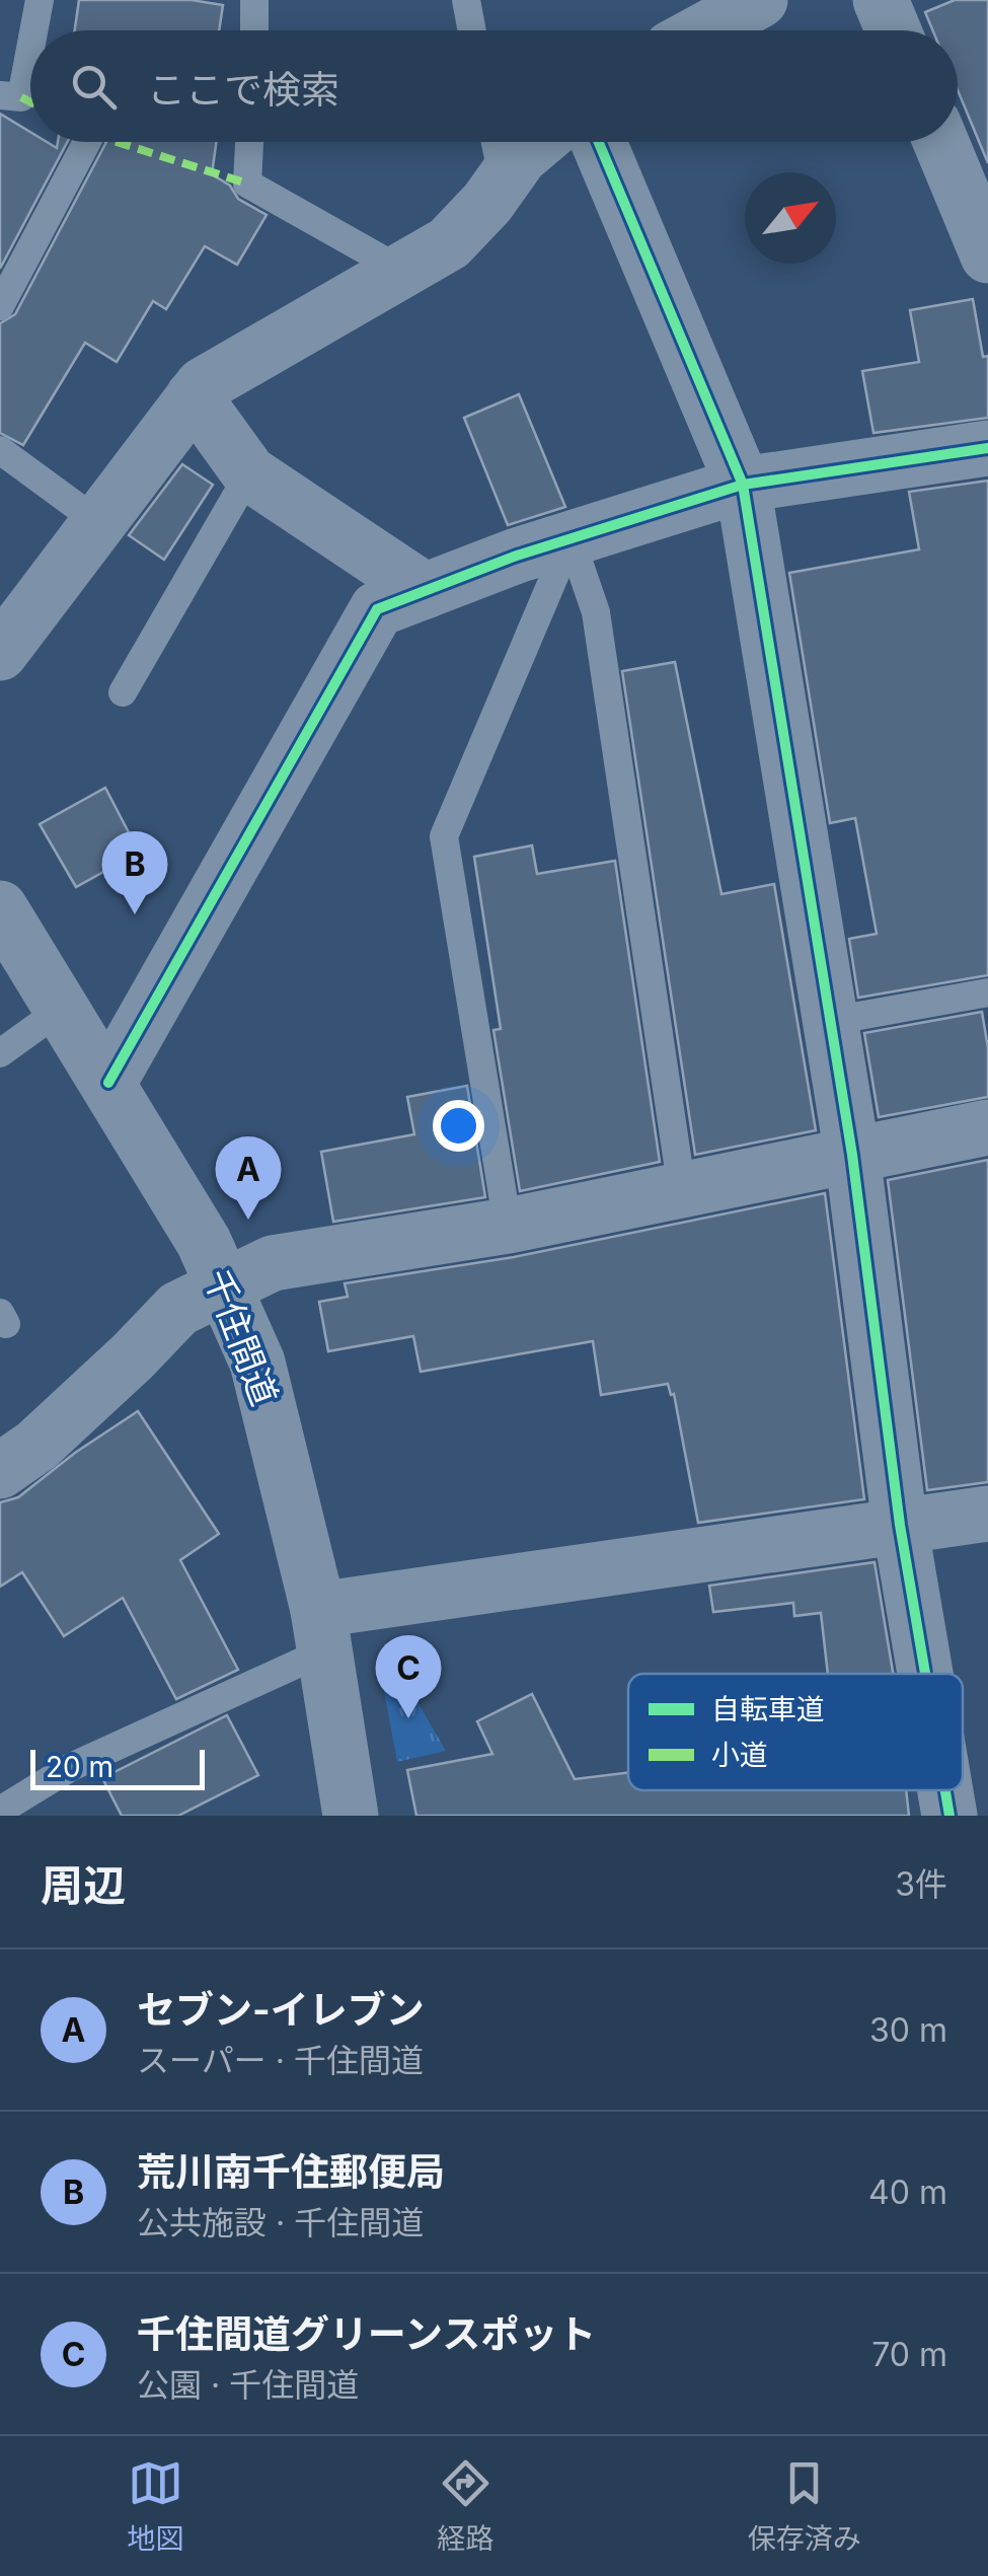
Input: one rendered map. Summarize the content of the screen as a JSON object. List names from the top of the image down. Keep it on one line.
{"streets":{"street":["千住間道"]},"legend":["自転車道","小道"],"scale_bar":"20 m","north":"top right","page":{"search":"ここで検索","pins":["B","A","C"],"scale":"20 m","heading":["周辺","3件"],"list":[{"mark":"A","name":"セブン-イレブン","note":"スーパー · 千住間道","value":"30 m"},{"mark":"B","name":"荒川南千住郵便局","note":"公共施設 · 千住間道","value":"40 m"},{"mark":"C","name":"千住間道グリーンスポット","note":"公園 · 千住間道","value":"70 m"}],"nav":["地図","経路","保存済み"]}}
